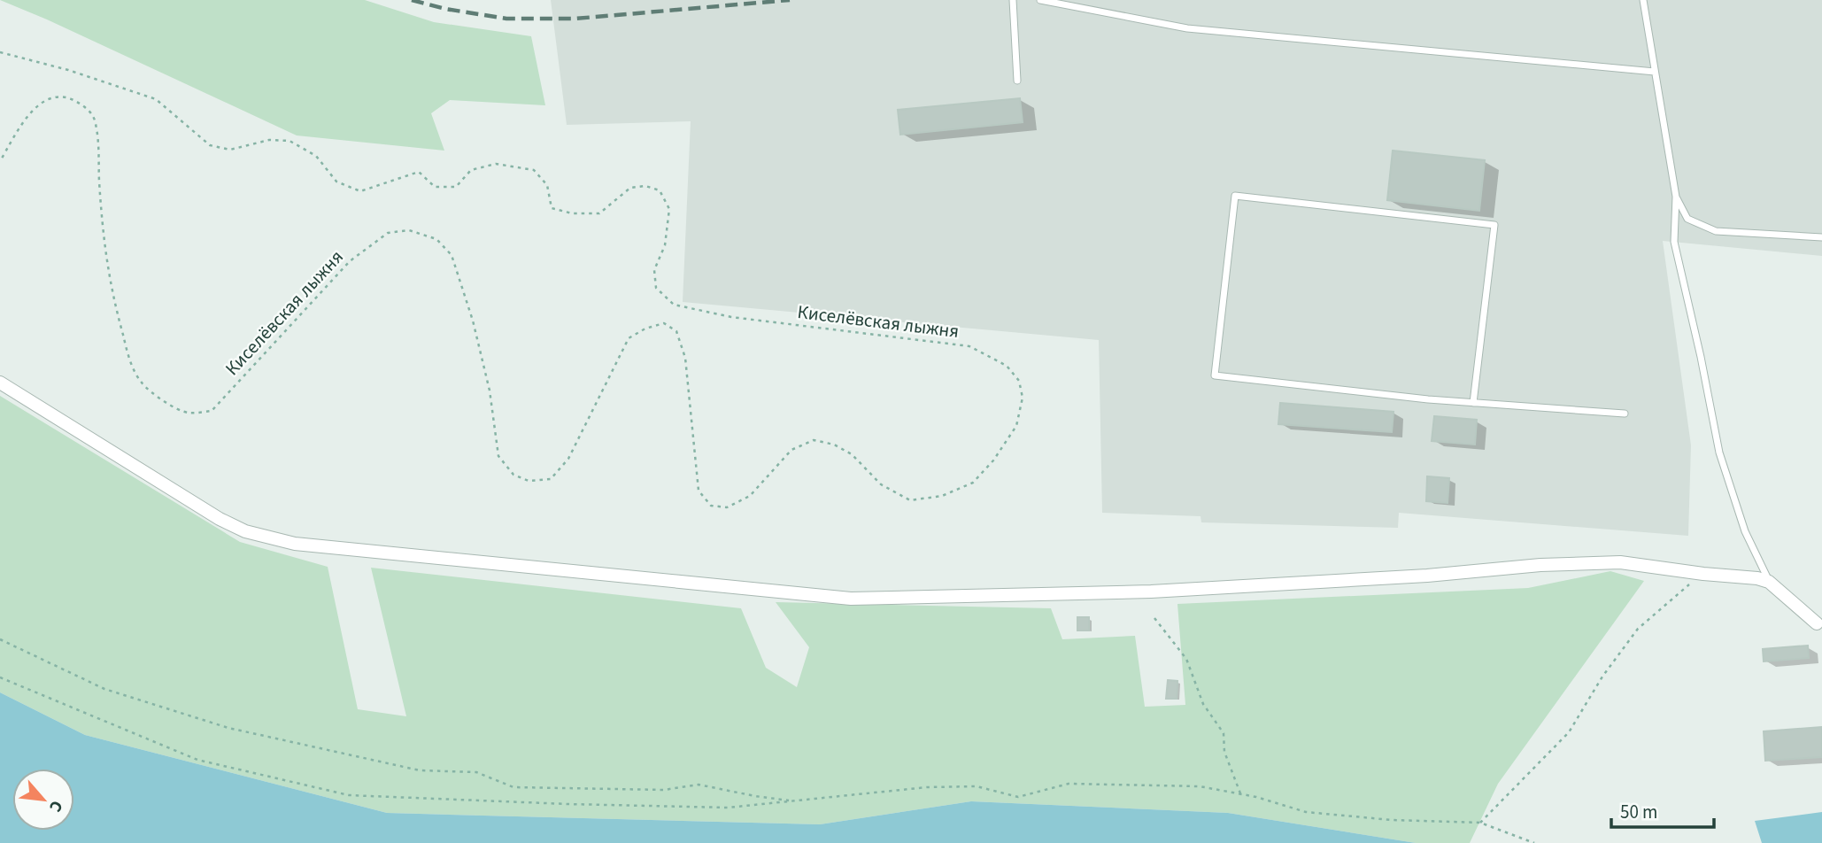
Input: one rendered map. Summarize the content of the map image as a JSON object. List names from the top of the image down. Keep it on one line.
{"streets":{"path":["Киселёвская лыжня"]},"scale_bar":"50 m","north":"bottom right"}
